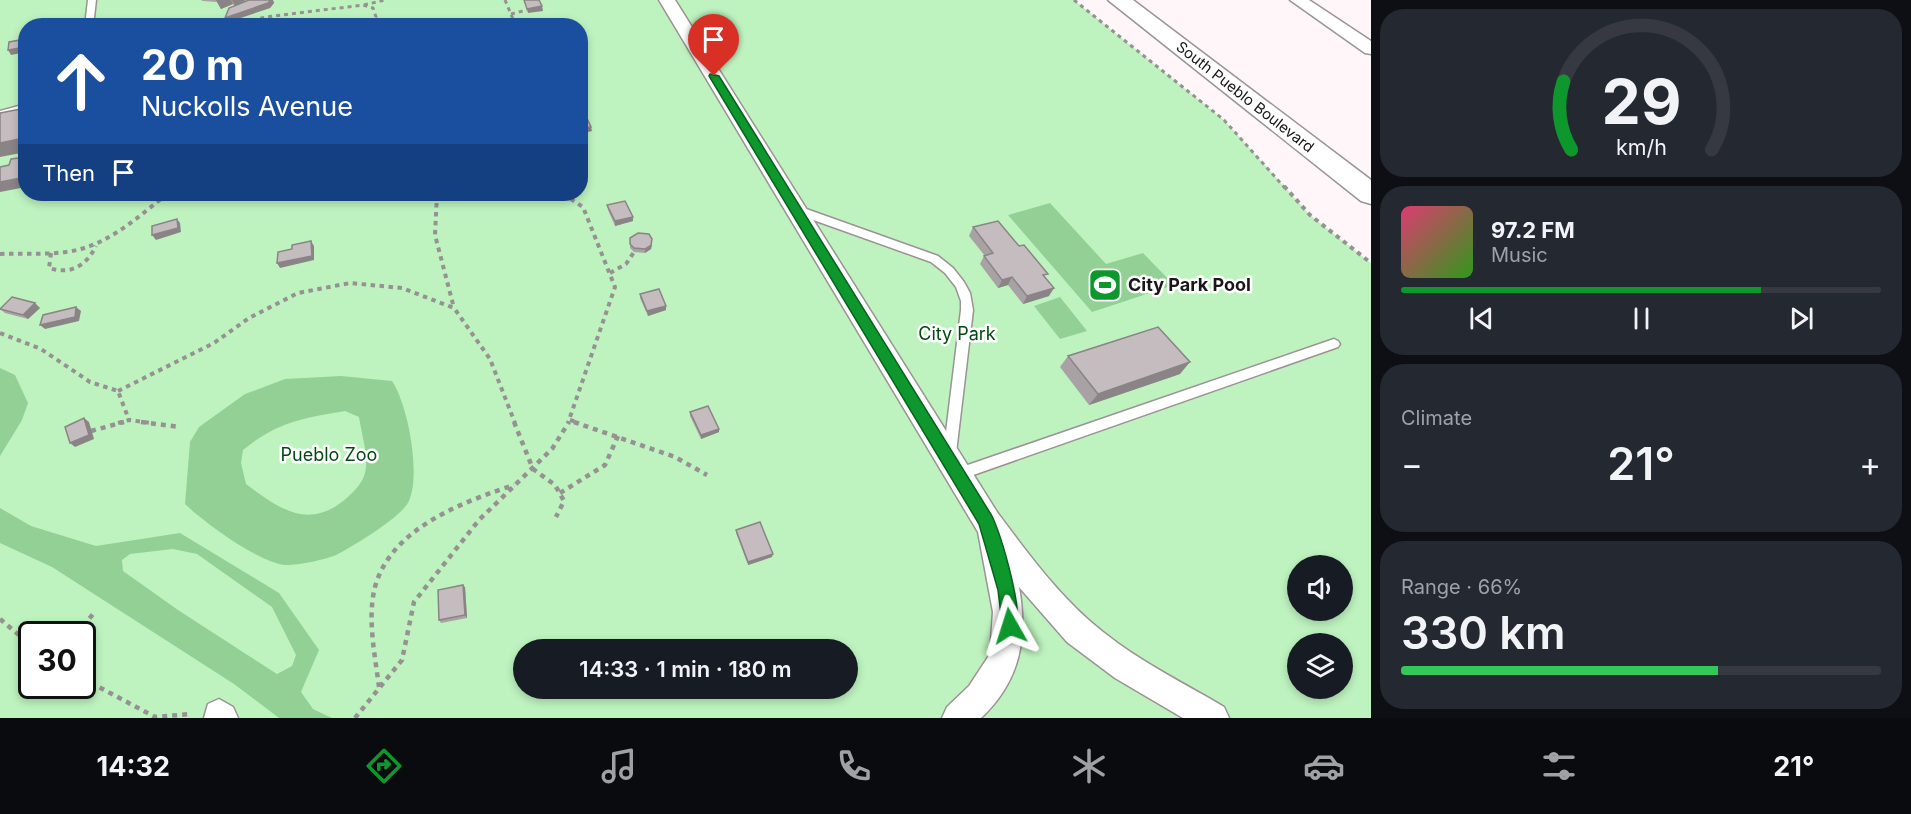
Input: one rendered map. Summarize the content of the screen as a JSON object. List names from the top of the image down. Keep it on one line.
{"streets":{"main road":["South Pueblo Boulevard"]},"parks":["City Park","Pueblo Zoo"],"places":{"sports":["City Park Pool"]},"page":{"turn":["20 m","Nuckolls Avenue"],"then":"Then","song":["97.2 FM","Music"],"tile":["Climate",["Range · 66%","330 km"]],"heat":["−","21°","+"],"limit":"30","trip":"14:33 · 1 min · 180 m","tabs":["14:32","21°"],"gauge":["29","km/h"]}}
